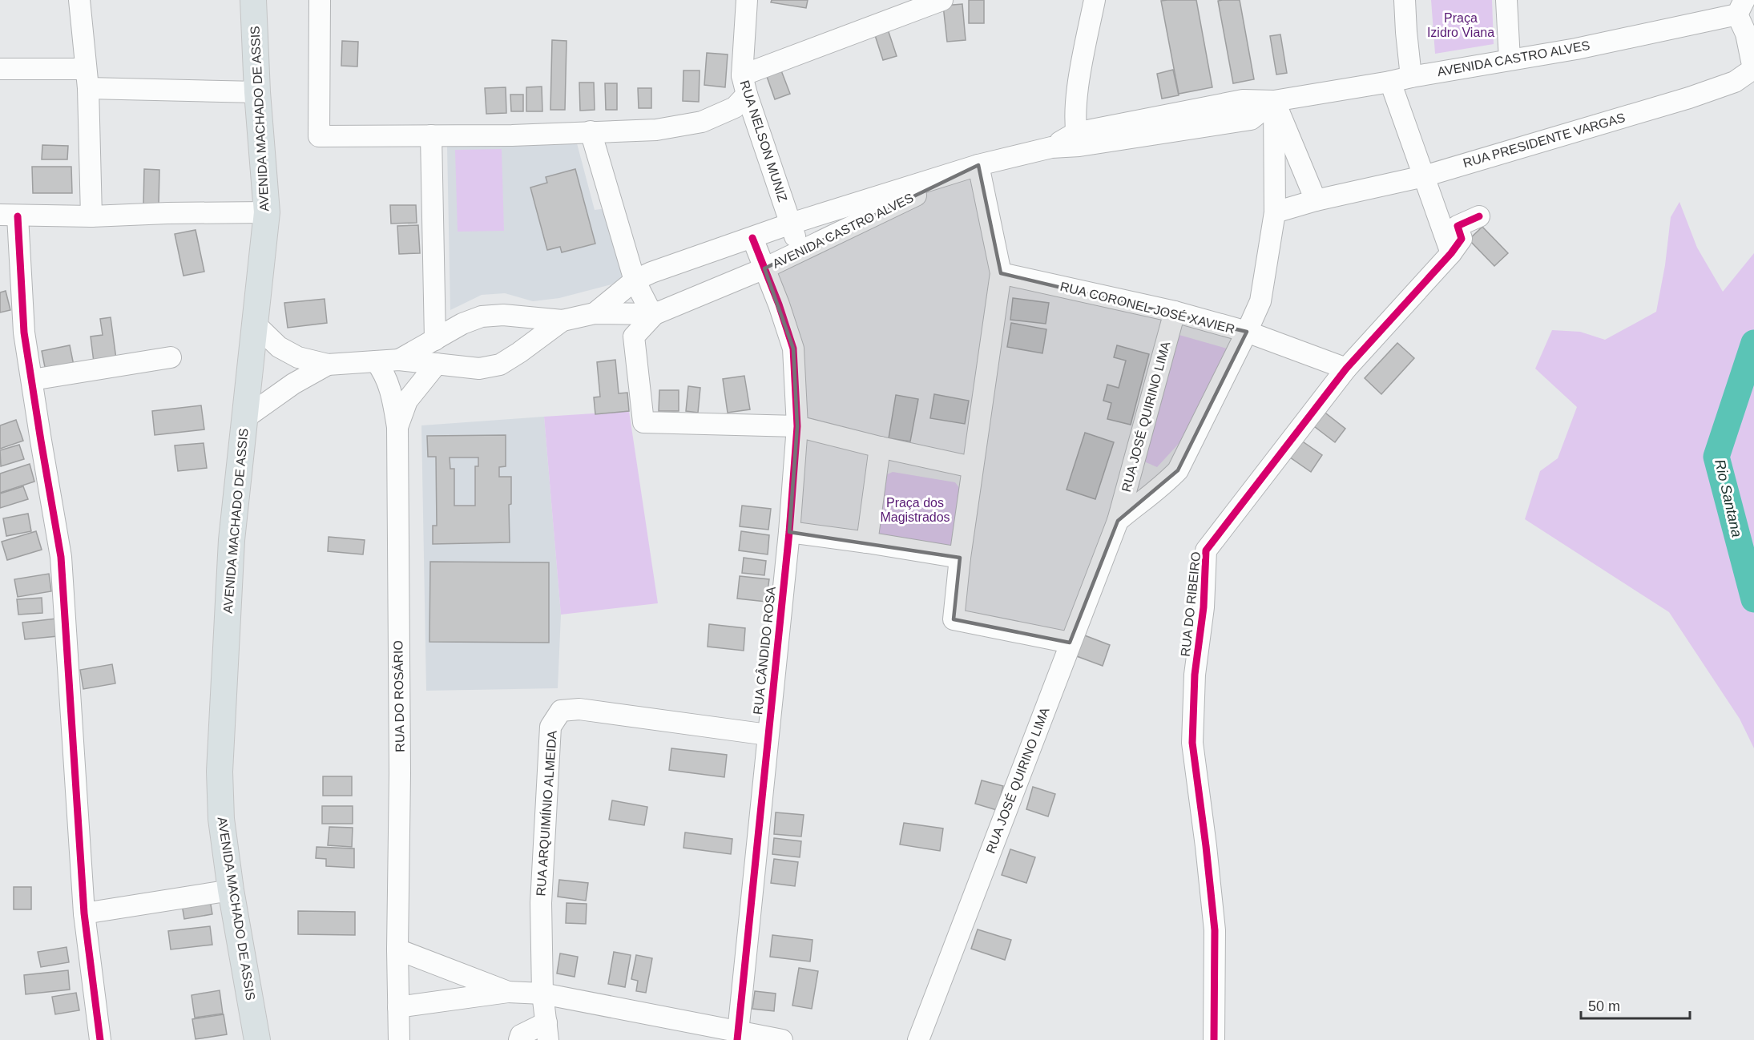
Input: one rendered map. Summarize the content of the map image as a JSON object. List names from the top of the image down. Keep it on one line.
{"streets":{"main road":["AVENIDA MACHADO DE ASSIS"],"street":["AVENIDA CASTRO ALVES","RUA PRESIDENTE VARGAS","RUA NELSON MUNIZ","RUA CORONEL JOSÉ XAVIER","RUA JOSÉ QUIRINO LIMA","RUA DO RIBEIRO","RUA CÂNDIDO ROSA","RUA DO ROSÁRIO","RUA ARQUIMÍNIO ALMEIDA"]},"crossings":[["AVENIDA CASTRO ALVES","RUA PRESIDENTE VARGAS"],["AVENIDA CASTRO ALVES","RUA NELSON MUNIZ"],["AVENIDA CASTRO ALVES","RUA JOSÉ QUIRINO LIMA"],["AVENIDA CASTRO ALVES","RUA CÂNDIDO ROSA"],["AVENIDA CASTRO ALVES","RUA DO ROSÁRIO"],["RUA PRESIDENTE VARGAS","RUA JOSÉ QUIRINO LIMA"],["RUA CORONEL JOSÉ XAVIER","RUA JOSÉ QUIRINO LIMA"],["RUA CORONEL JOSÉ XAVIER","RUA DO RIBEIRO"],["RUA CÂNDIDO ROSA","RUA ARQUIMÍNIO ALMEIDA"]],"water":["Rio Santana"],"parks":["Praça Izidro Viana","Praça dos Magistrados"],"scale_bar":"50 m"}
